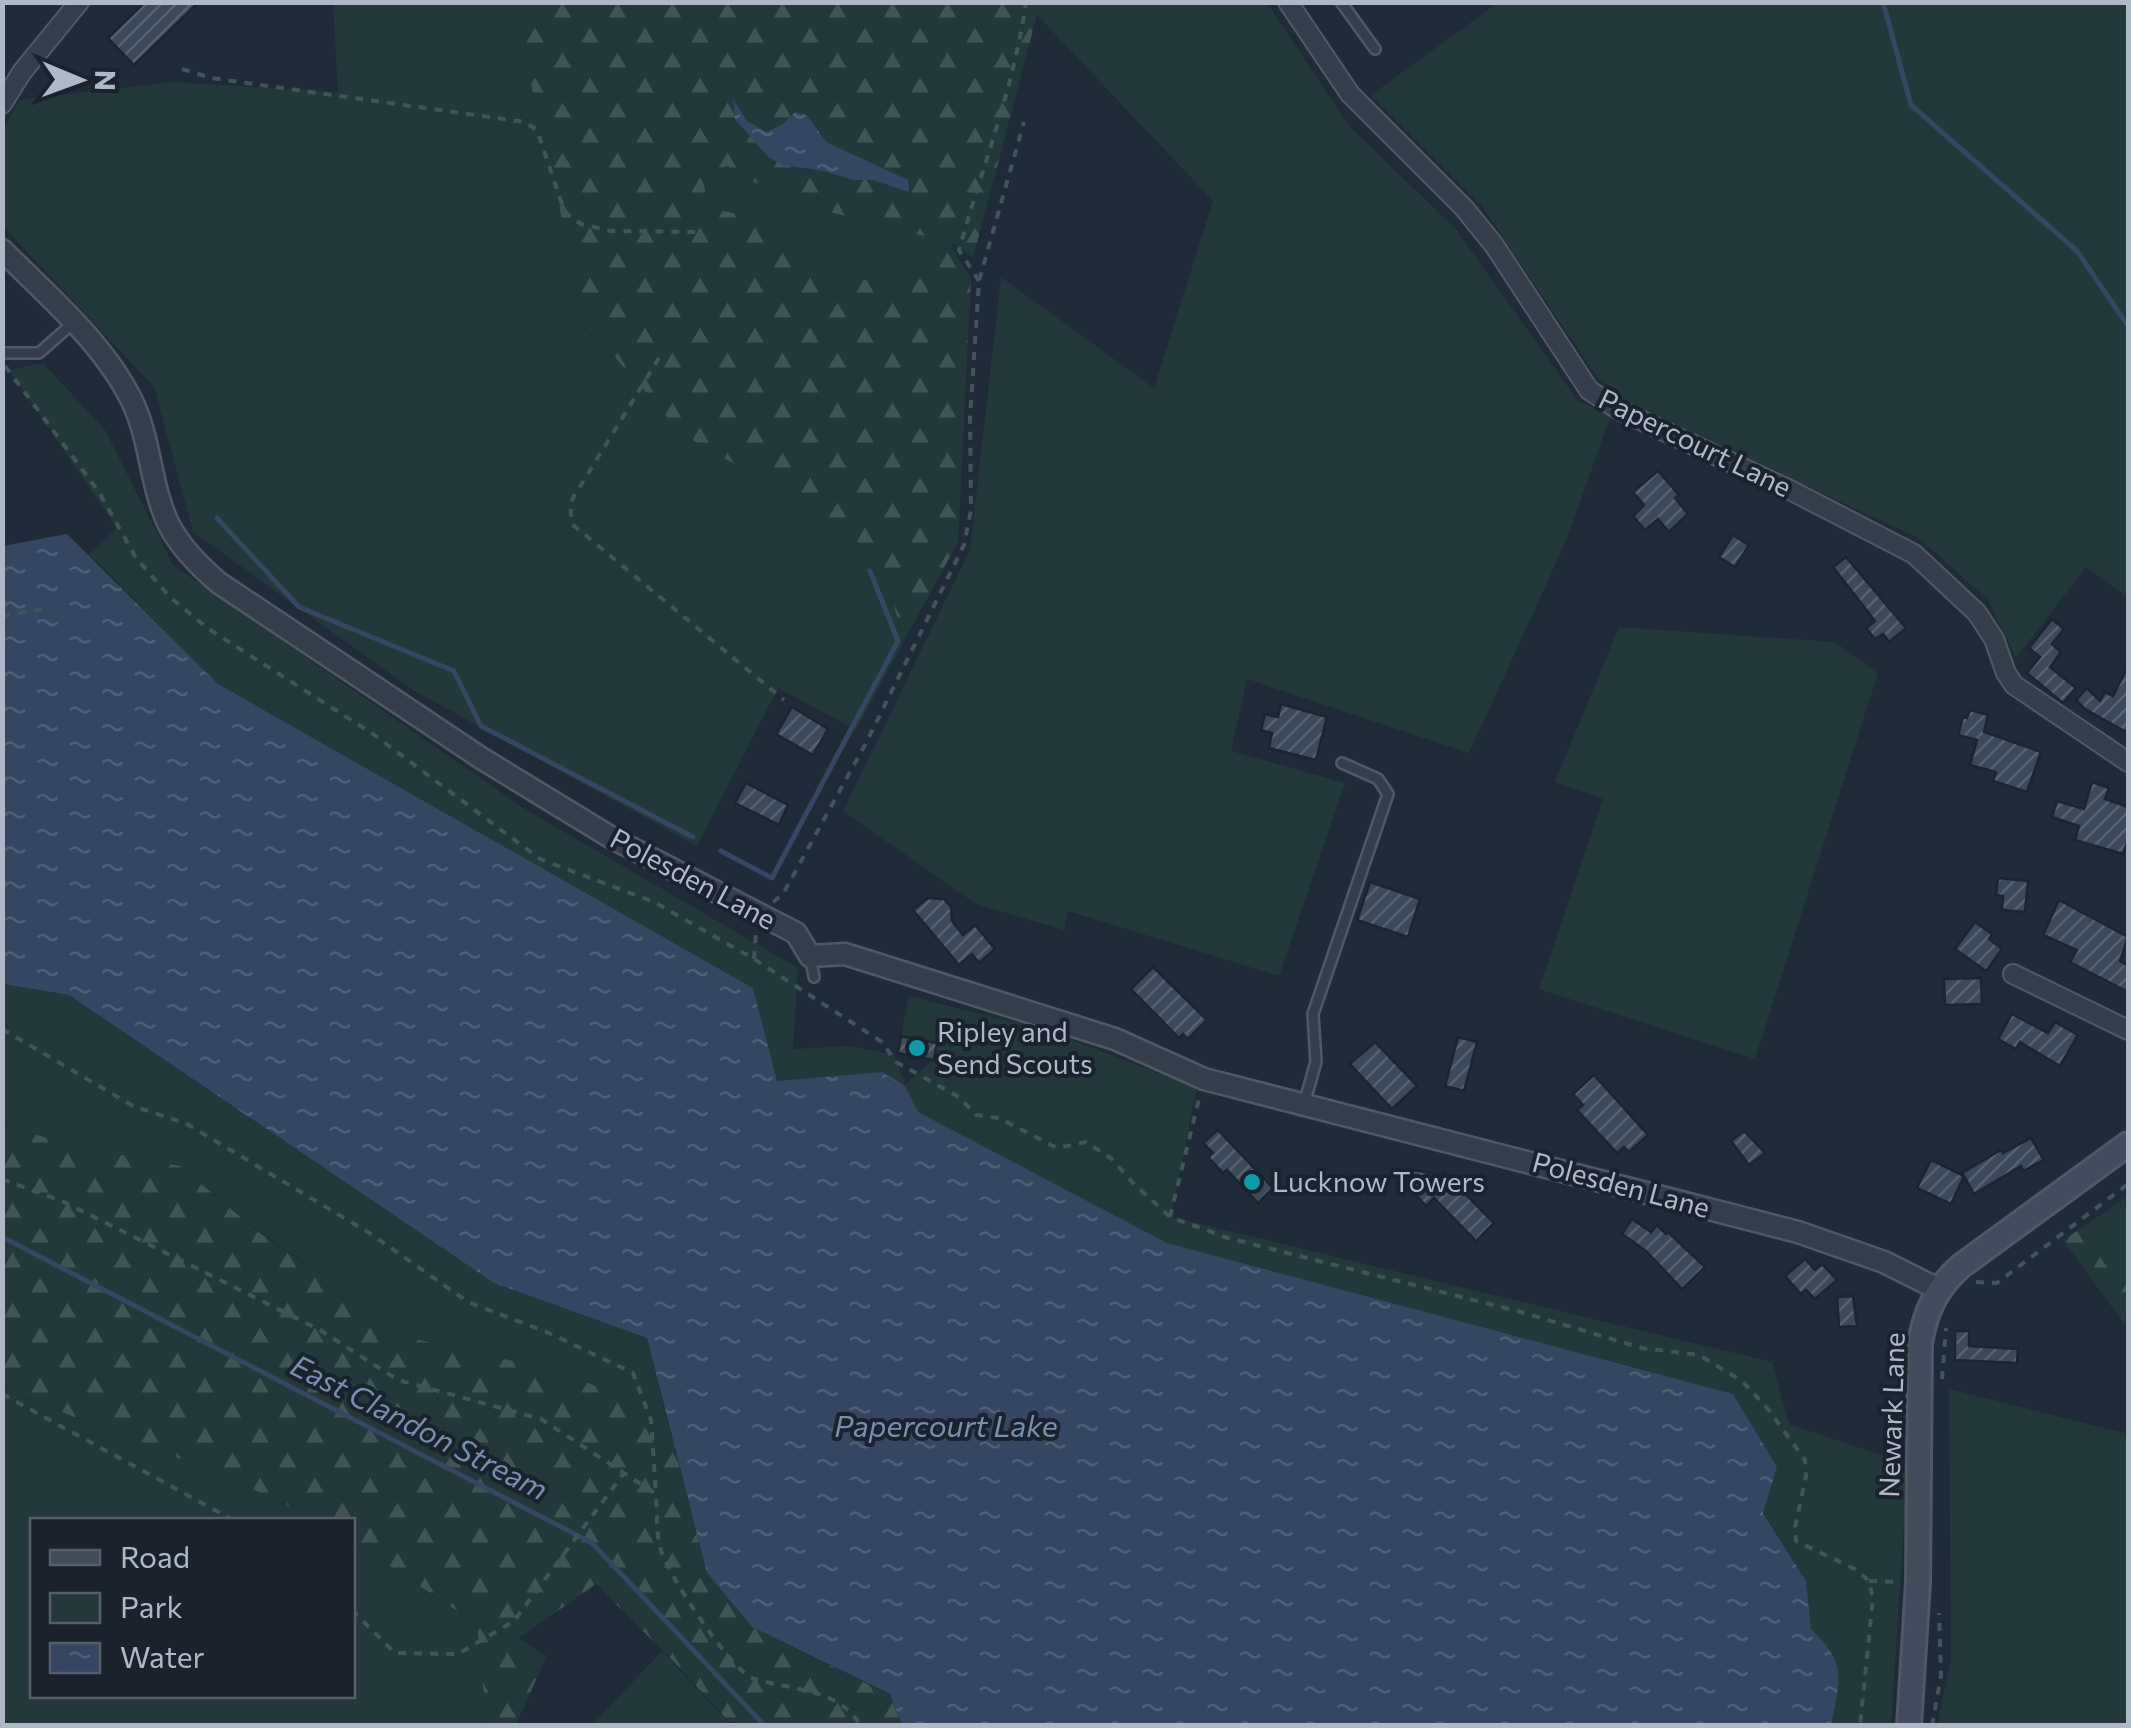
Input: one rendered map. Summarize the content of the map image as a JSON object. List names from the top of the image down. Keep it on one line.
{"streets":{"main road":["Newark Lane"],"street":["Papercourt Lane","Polesden Lane"]},"crossings":[["Polesden Lane","Newark Lane"]],"water":["Papercourt Lake","East Clandon Stream"],"places":["Ripley and Send Scouts","Lucknow Towers"],"legend":["Road","Park","Water"],"north":"right"}
